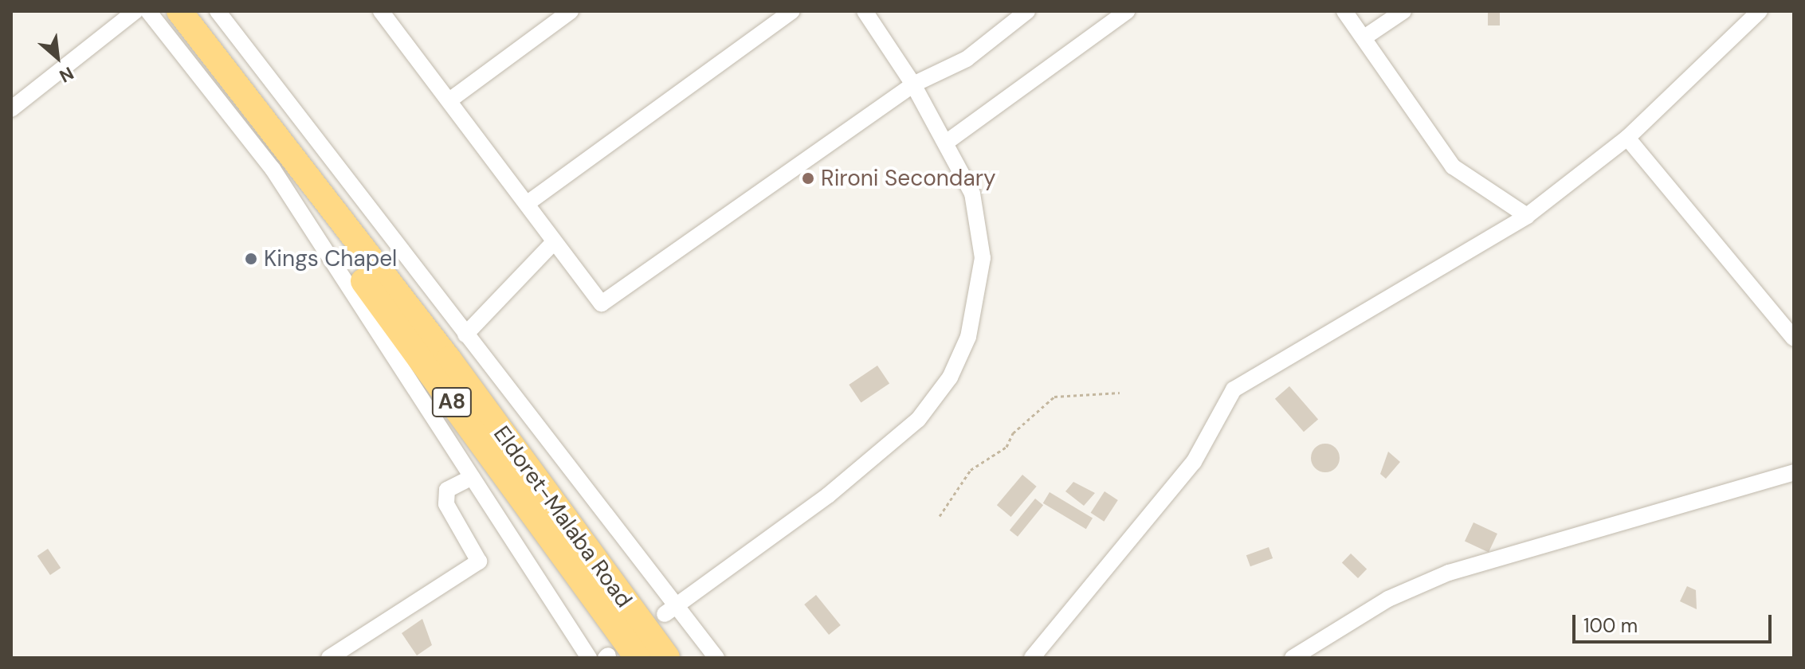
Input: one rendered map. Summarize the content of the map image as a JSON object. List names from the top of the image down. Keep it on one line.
{"streets":{"highway":["A8","Eldoret-Malaba Road"]},"places":["Rironi Secondary","Kings Chapel"],"scale_bar":"100 m","north":"bottom right"}
